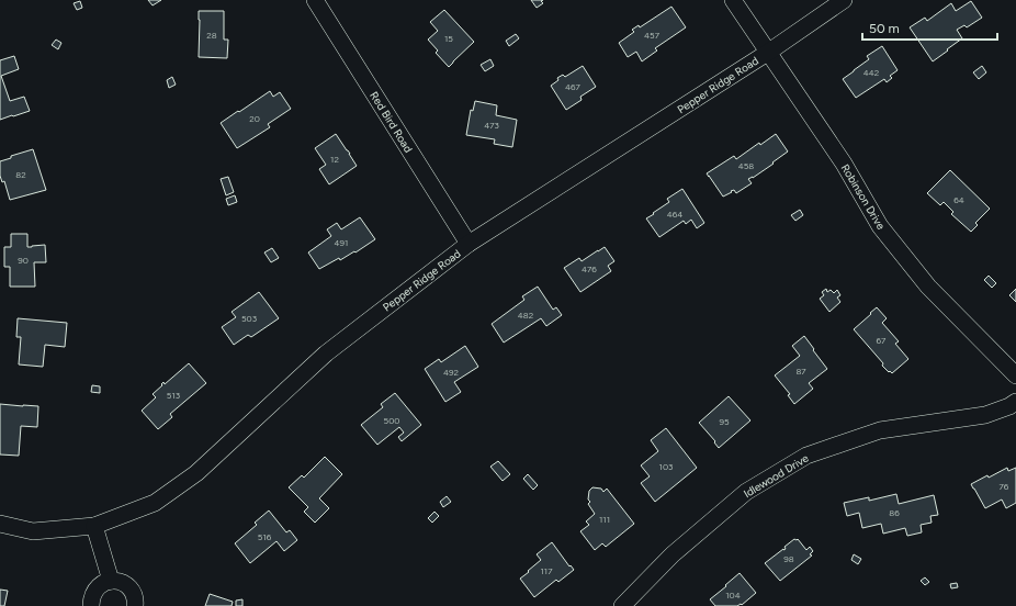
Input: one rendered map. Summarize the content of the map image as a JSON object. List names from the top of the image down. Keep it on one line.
{"streets":{"street":["Pepper Ridge Road","Red Bird Road","Robinson Drive","Idlewood Drive"]},"crossings":[["Pepper Ridge Road","Red Bird Road"],["Pepper Ridge Road","Robinson Drive"]],"house_numbers":["28","457","15","442","467","20","473","12","458","82","64","464","491","90","476","482","503","67","87","492","513","500","95","103","76","86","111","516","98","117","104"],"scale_bar":"50 m"}
